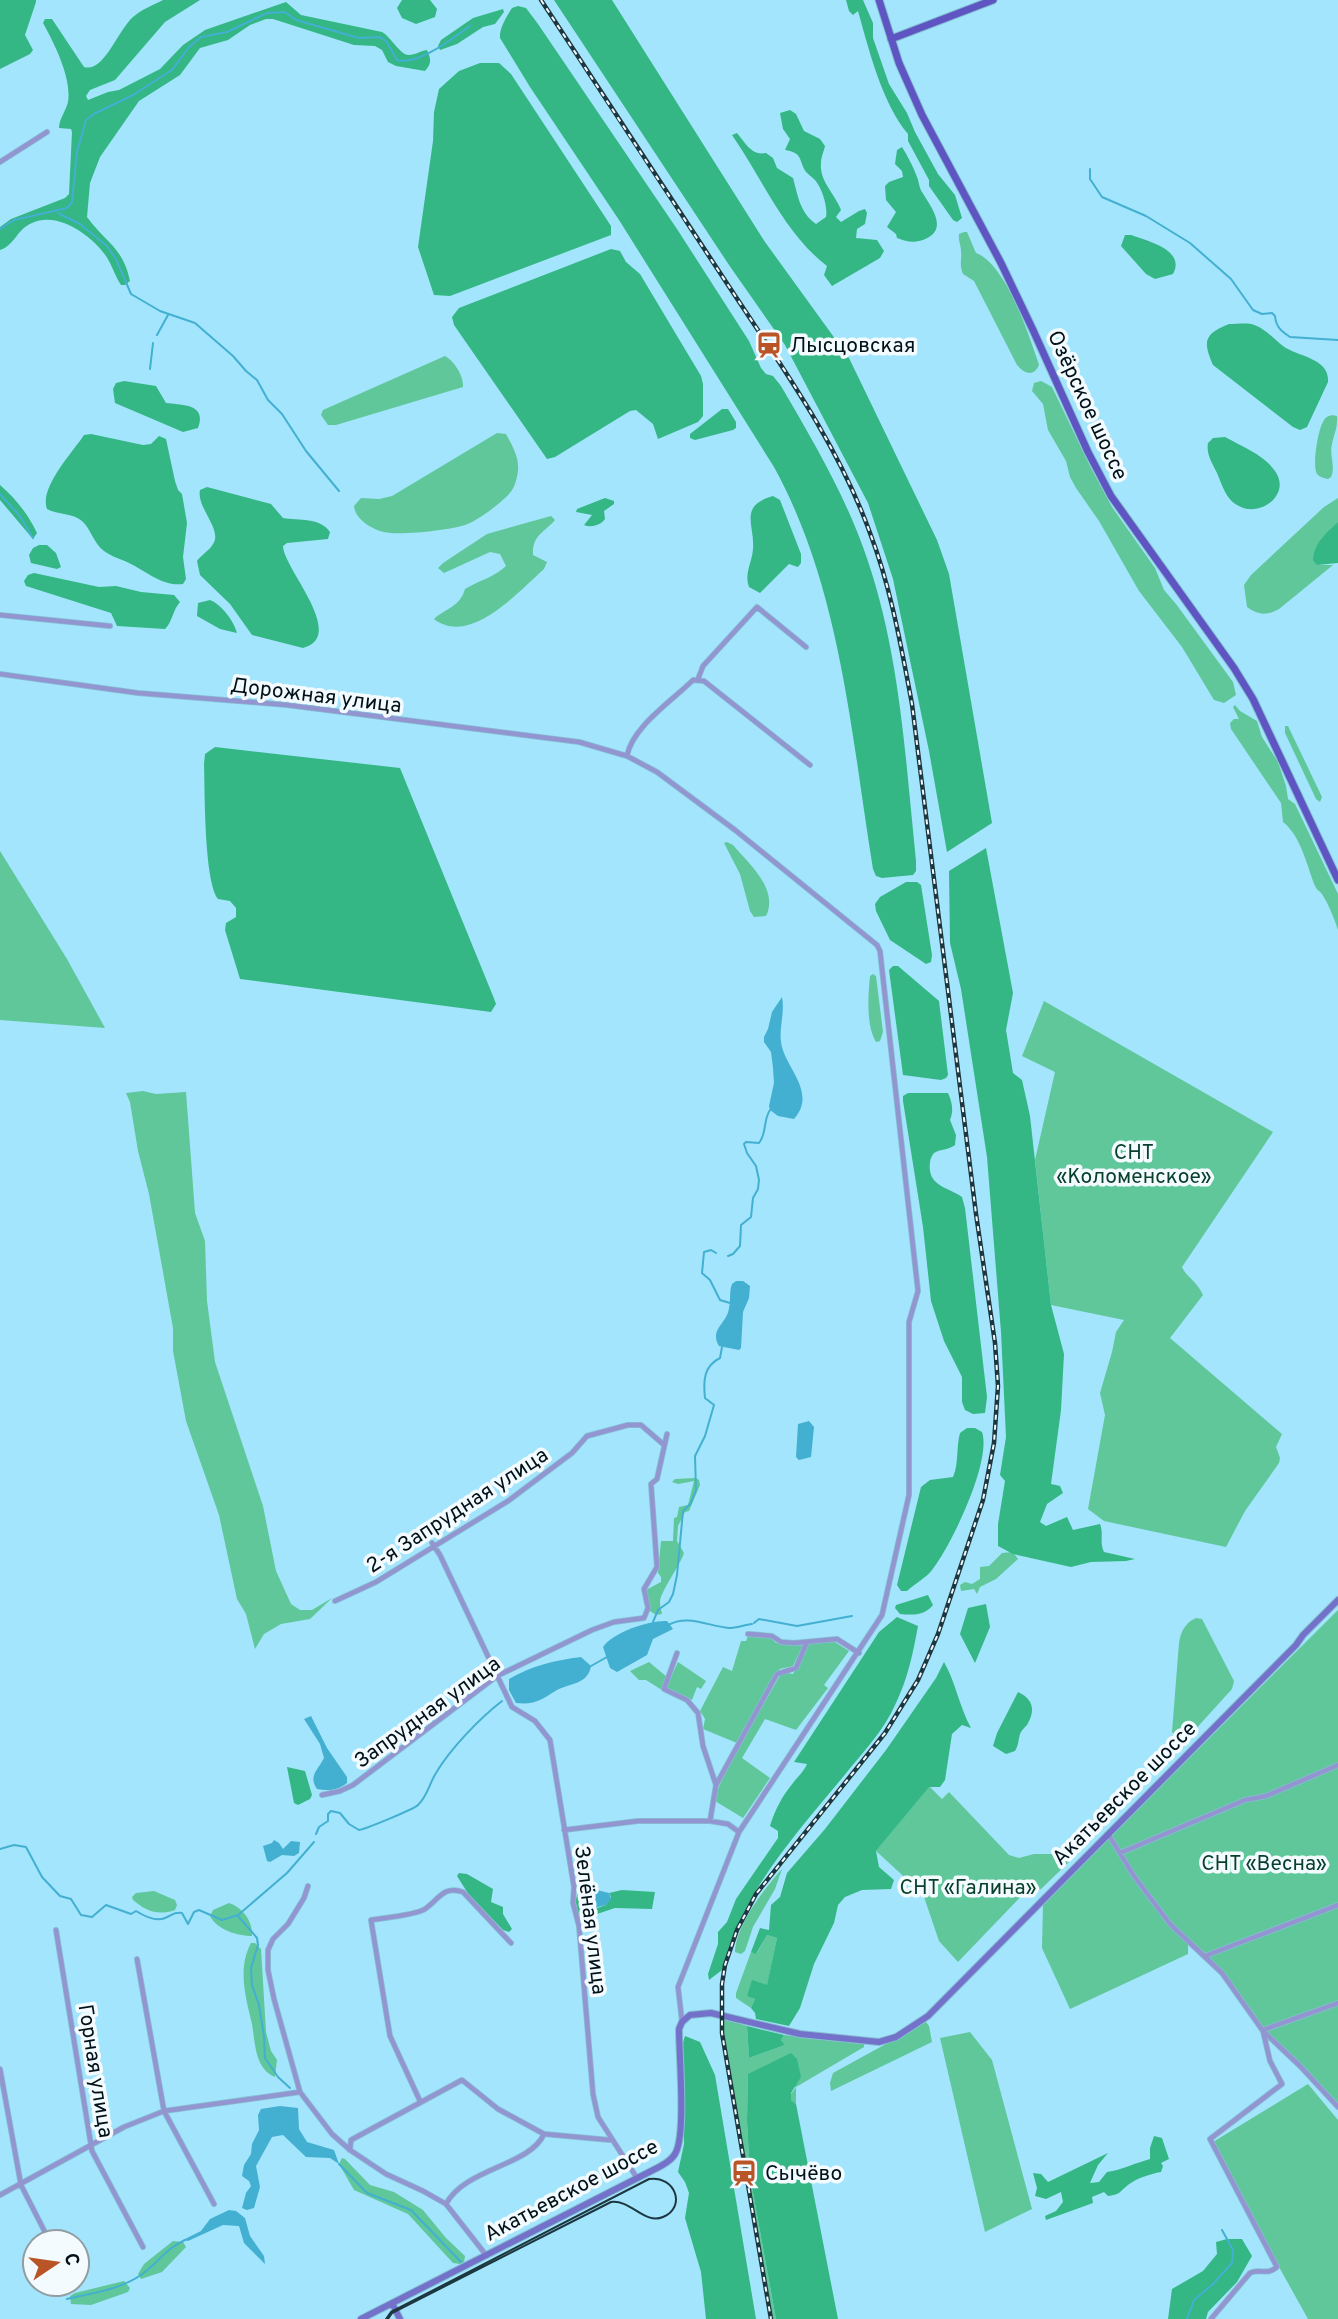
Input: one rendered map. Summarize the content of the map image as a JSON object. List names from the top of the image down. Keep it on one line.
{"streets":{"main road":["Озёрское шоссе","Акатьевское шоссе"],"street":["Дорожная улица","2-я Запрудная улица","Запрудная улица","Зелёная улица","Горная улица"]},"crossings":[["Дорожная улица","Акатьевское шоссе"],["2-я Запрудная улица","Запрудная улица"],["2-я Запрудная улица","Зелёная улица"],["Запрудная улица","Зелёная улица"],["Акатьевское шоссе","Зелёная улица"]],"parks":["СНТ «Коломенское»","СНТ «Весна»","СНТ «Галина»"],"places":{"station":["Лысцовская","Сычёво"]},"north":"right"}
